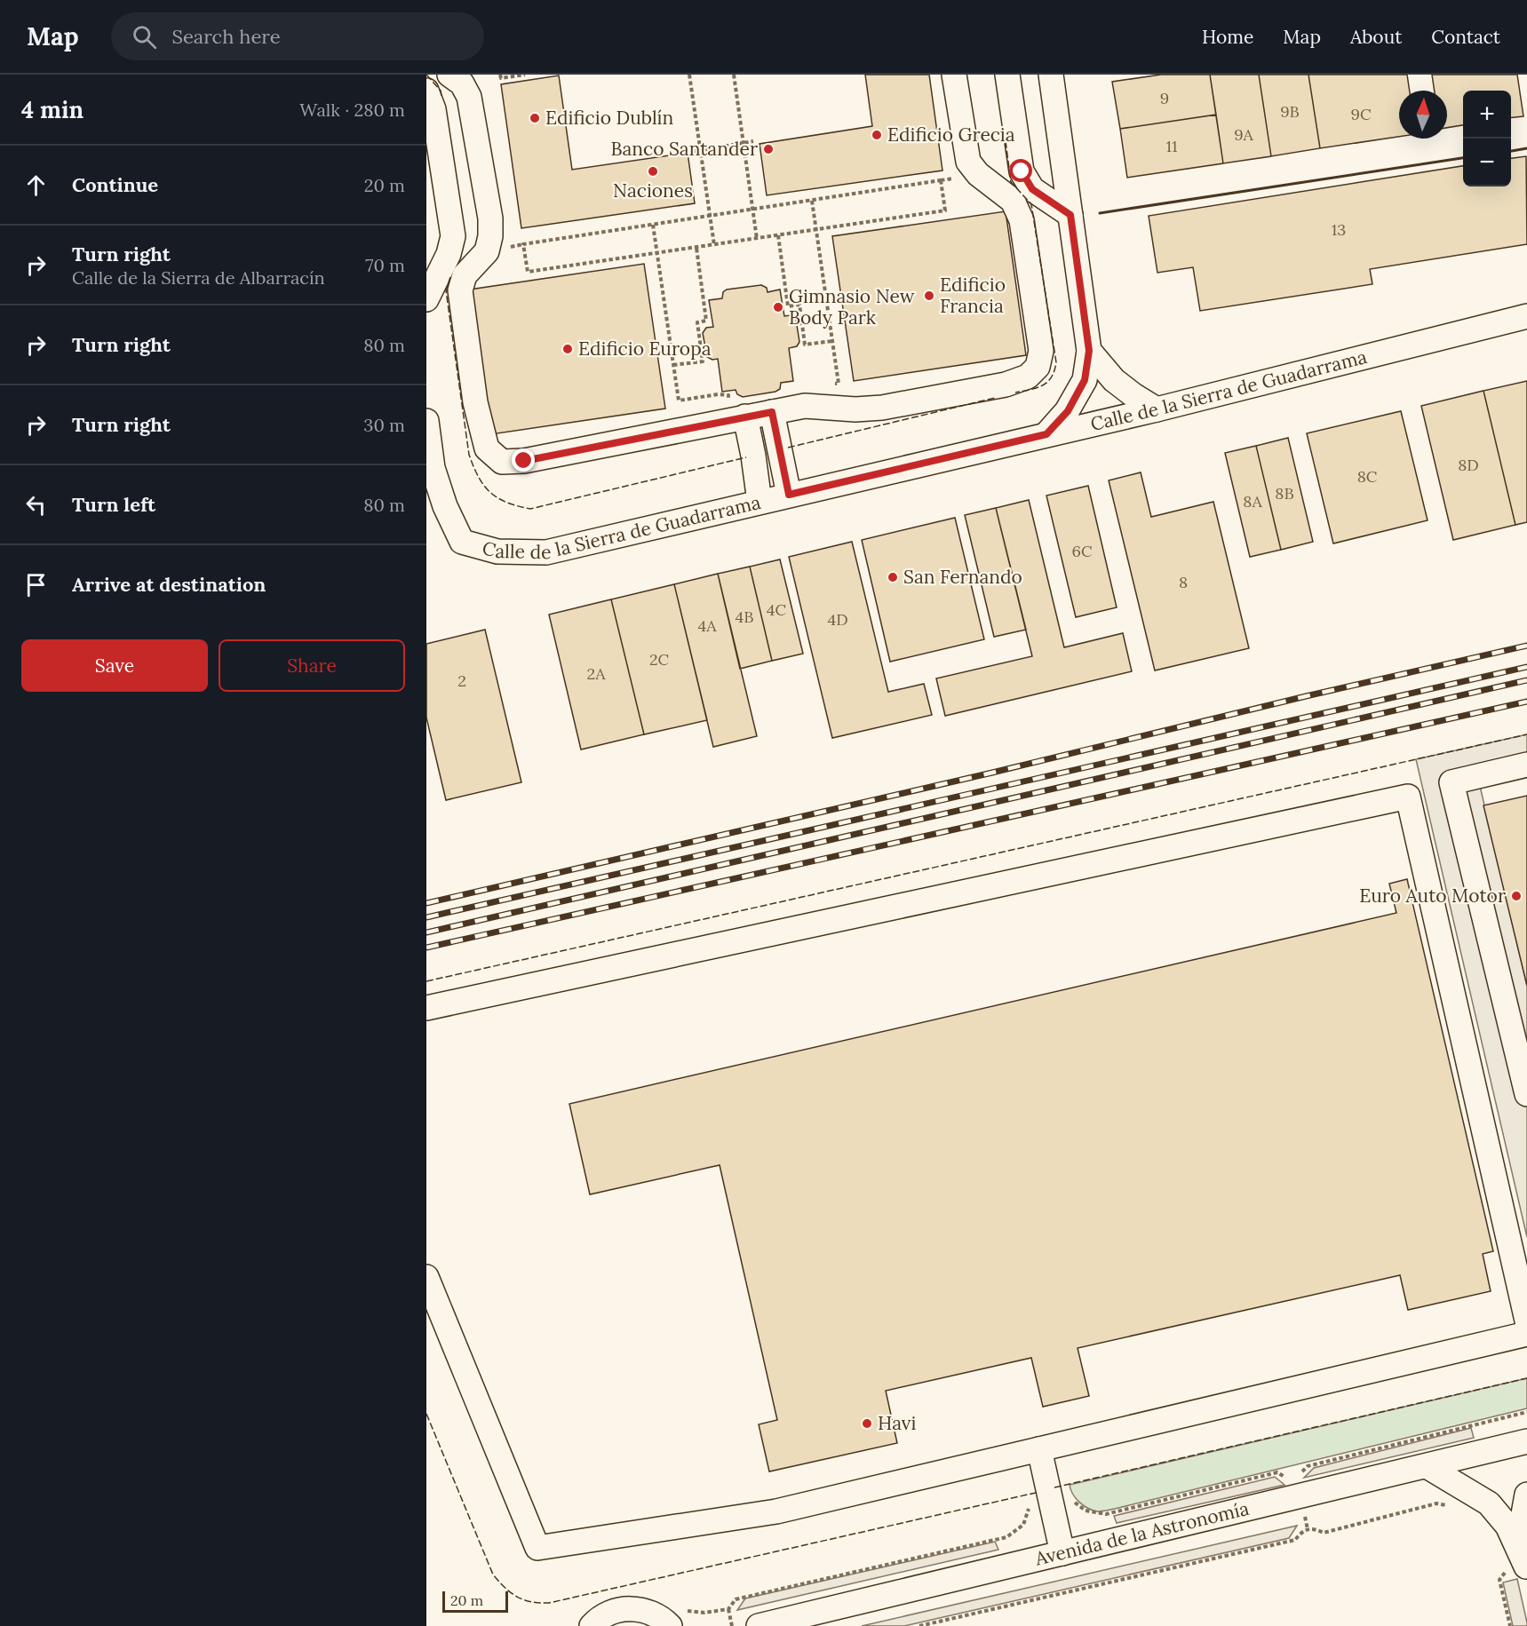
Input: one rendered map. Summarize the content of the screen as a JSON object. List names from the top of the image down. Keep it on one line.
{"streets":{"street":["Calle de la Sierra de Guadarrama","Avenida de la Astronomía"]},"places":["Edificio Dublín","Edificio Grecia","Banco Santander","Naciones","Edificio Francia","Gimnasio New Body Park","Edificio Europa","San Fernando","Euro Auto Motor","Havi"],"house_numbers":["9","9B","9C","9A","11","13","8D","8C","8B","8A","6C","8","4C","4B","4D","4A","2C","2A","2"],"scale_bar":"20 m","north":"top","page":{"header":"Map","search":"Search here","nav":["Home","Map","About","Contact"],"heading":["4 min","Walk · 280 m"],"map_buttons":["+","−"],"list":[["Continue","20 m"],["Turn right","Calle de la Sierra de Albarracín","70 m"],["Turn right","80 m"],["Turn right","30 m"],["Turn left","80 m"],"Arrive at destination"],"buttons":["Save","Share"],"scale":"20 m"}}
